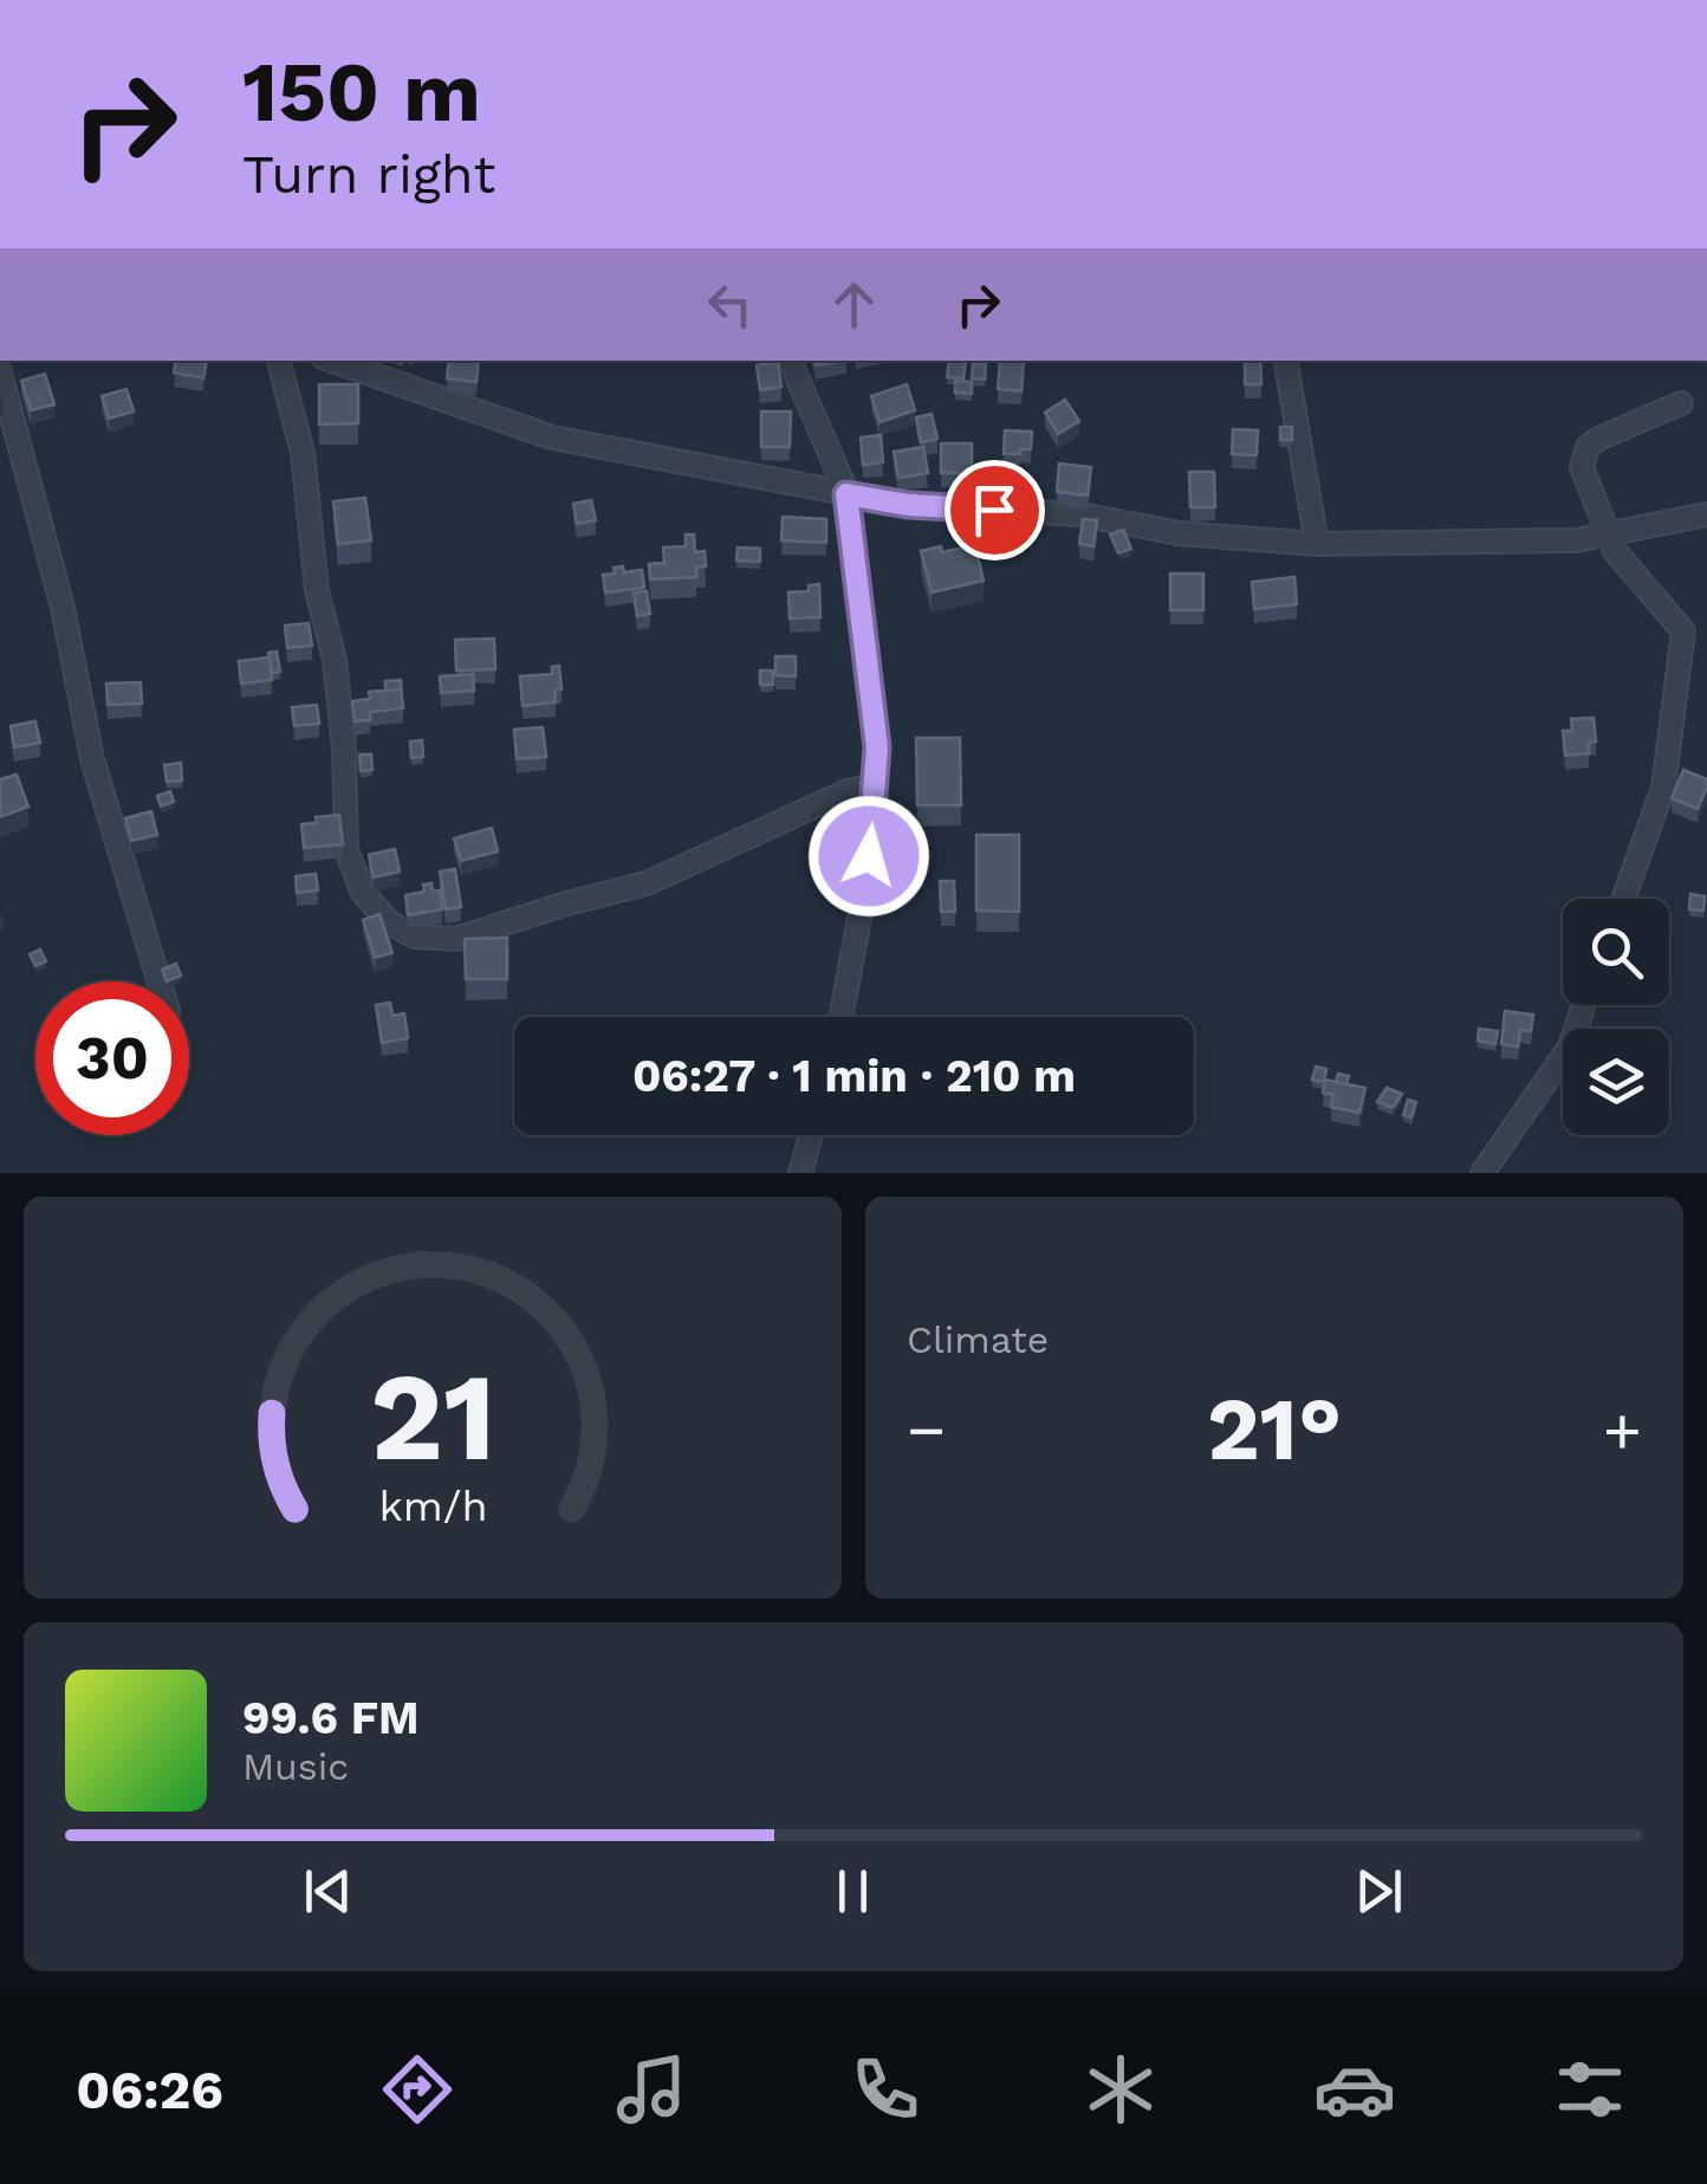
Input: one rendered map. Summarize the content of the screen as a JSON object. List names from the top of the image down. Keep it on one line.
{"page":{"turn":["150 m","Turn right"],"limit":"30","trip":"06:27 · 1 min · 210 m","tile":"Climate","heat":["−","21°","+"],"song":["99.6 FM","Music"],"tabs":"06:26","gauge":["21","km/h"]}}
